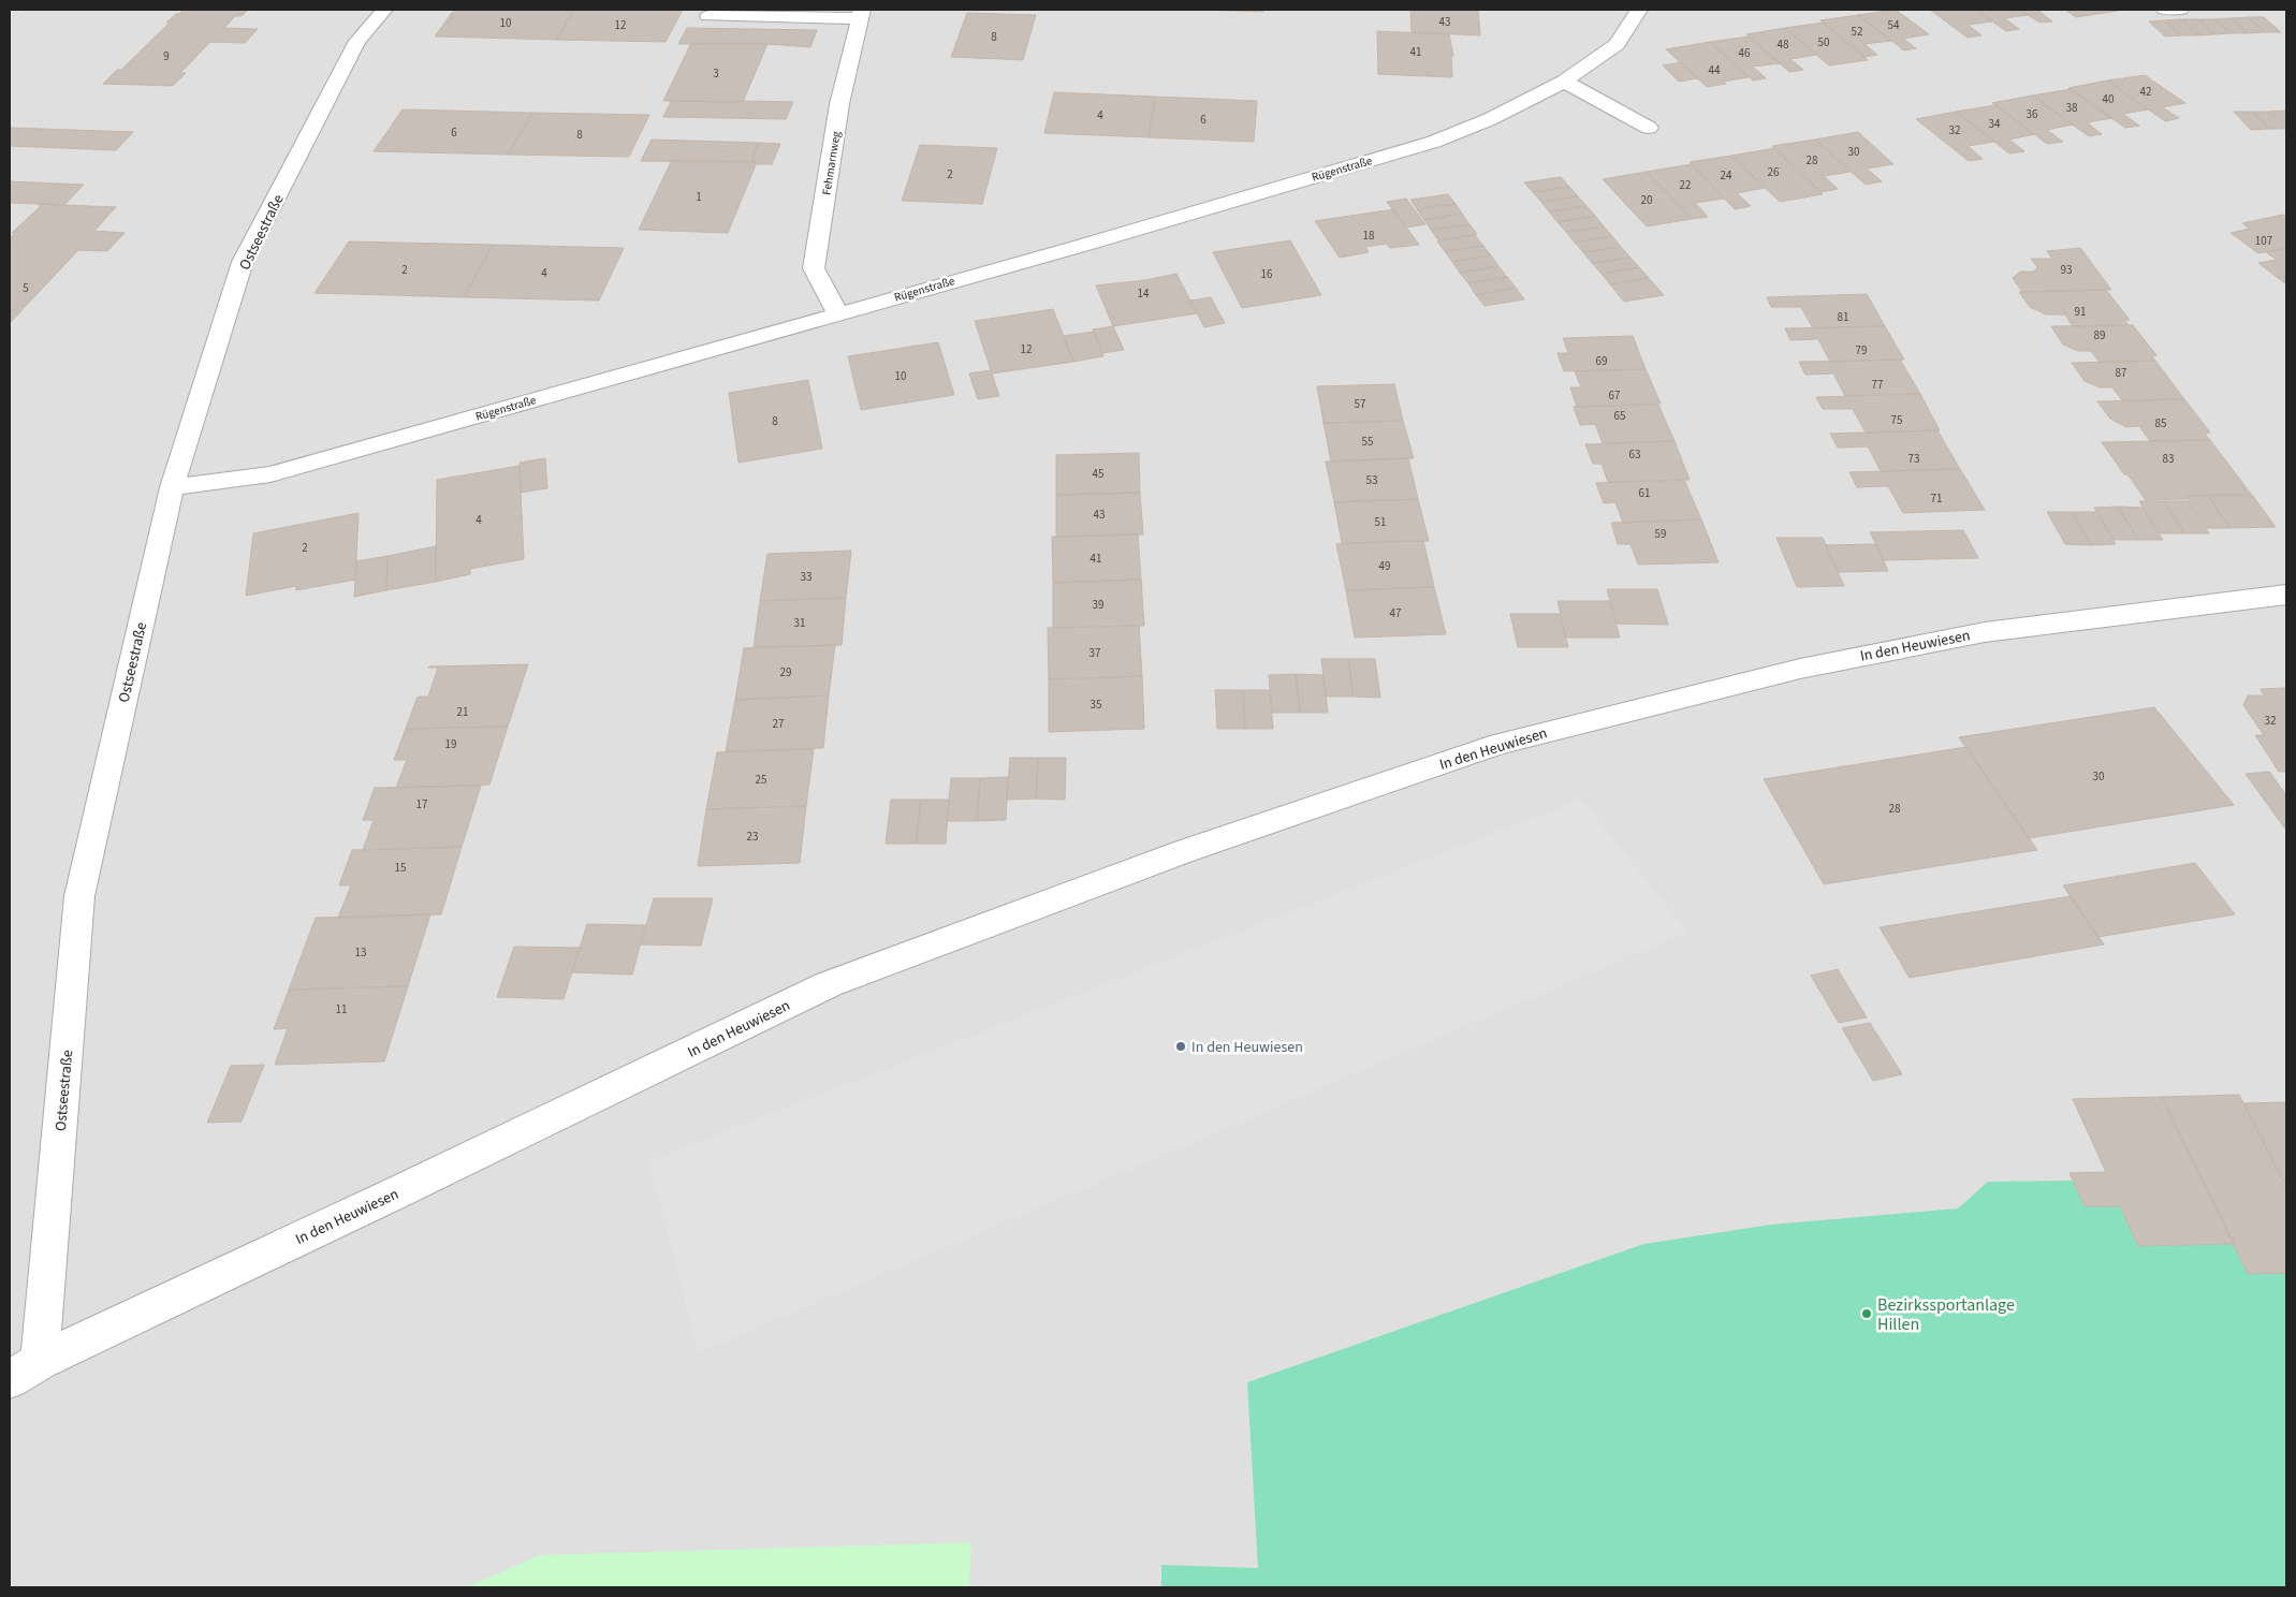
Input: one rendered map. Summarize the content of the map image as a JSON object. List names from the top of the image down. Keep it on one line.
{"streets":{"street":["Fehmarnweg","Rügenstraße","Ostseestraße","In den Heuwiesen"]},"crossings":[["Fehmarnweg","Rügenstraße"],["Rügenstraße","Ostseestraße"],["Ostseestraße","In den Heuwiesen"]],"places":["In den Heuwiesen","Bezirkssportanlage Hillen"],"house_numbers":["43","10","12","54","52","8","50","48","41","46","9","44","3","42","40","38","36","4","6","34","32","6","8","30","28","26","2","24","22","1","20","18","107","2","93","4","16","5","14","91","81","89","12","79","69","87","10","77","67","57","65","75","8","85","55","63","73","83","45","53","61","71","43","4","51","59","2","41","49","33","39","47","31","37","29","35","21","32","27","19","30","25","17","28","23","15","13","11"]}
